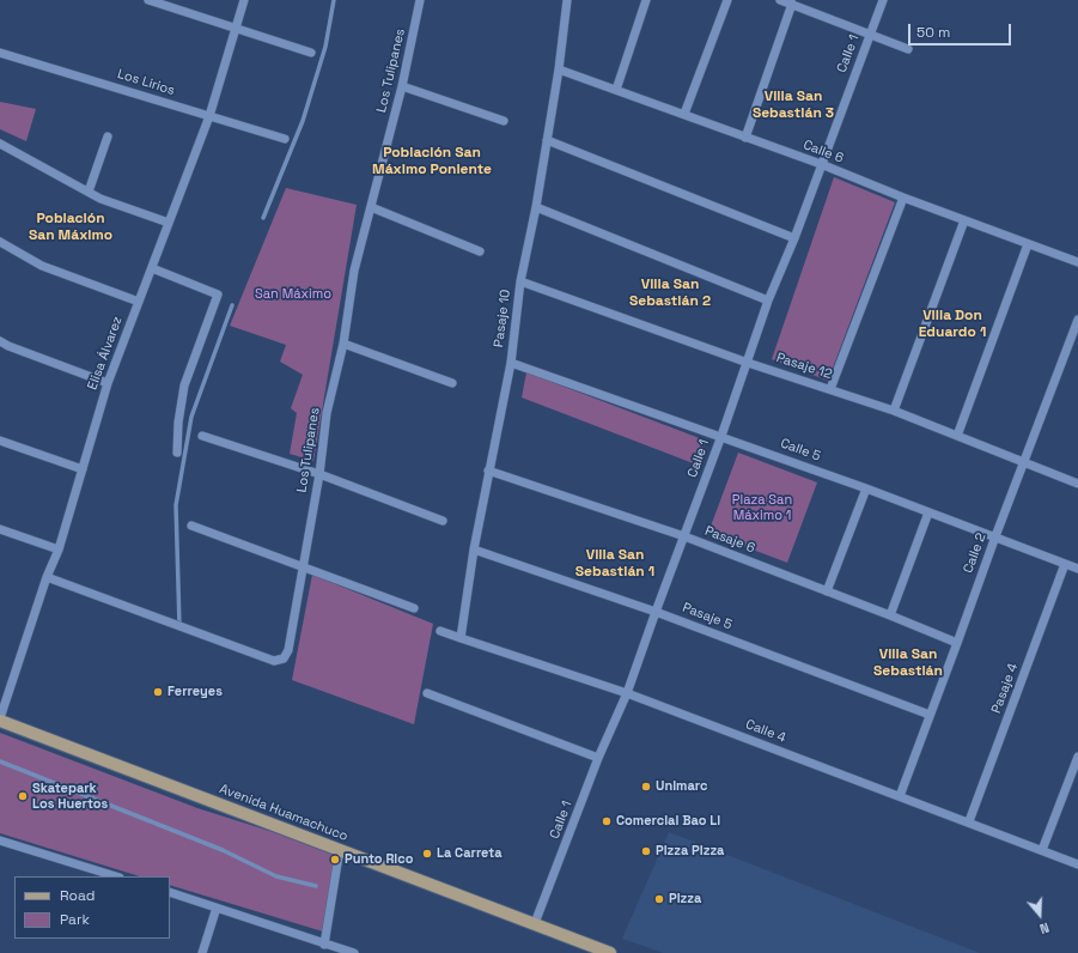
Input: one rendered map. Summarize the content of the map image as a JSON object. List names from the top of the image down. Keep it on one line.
{"streets":{"main road":["Avenida Huamachuco"],"street":["Calle 1","Los Tulipanes","Los Lirios","Calle 6","Pasaje 10","Elisa Álvarez","Pasaje 12","Calle 5","Pasaje 6","Calle 2","Pasaje 5","Pasaje 4","Calle 4"]},"crossings":[["Calle 1","Calle 6"],["Calle 1","Pasaje 12"],["Calle 1","Calle 5"],["Calle 1","Pasaje 6"],["Calle 1","Pasaje 5"],["Calle 1","Calle 4"],["Calle 1","Avenida Huamachuco"],["Los Tulipanes","Elisa Álvarez"],["Los Lirios","Elisa Álvarez"],["Calle 6","Pasaje 10"],["Pasaje 10","Pasaje 12"],["Pasaje 10","Calle 5"],["Pasaje 10","Pasaje 6"],["Pasaje 10","Pasaje 5"],["Pasaje 10","Calle 4"],["Elisa Álvarez","Avenida Huamachuco"],["Pasaje 12","Calle 2"],["Calle 5","Calle 2"],["Calle 5","Pasaje 4"],["Pasaje 6","Calle 2"],["Calle 2","Pasaje 5"],["Calle 2","Calle 4"],["Pasaje 4","Calle 4"]],"districts":["Villa San Sebastián 3","Población San Máximo Poniente","Población San Máximo","Villa San Sebastián 2","Villa Don Eduardo 1","Villa San Sebastián 1","Villa San Sebastián"],"parks":["San Máximo","Plaza San Máximo 1"],"places":["Ferreyes","Unimarc","Skatepark Los Huertos","Comercial Bao Li","Pizza Pizza","La Carreta","Punto Rico","Pizza"],"legend":["Road","Park"],"scale_bar":"50 m","north":"bottom"}
